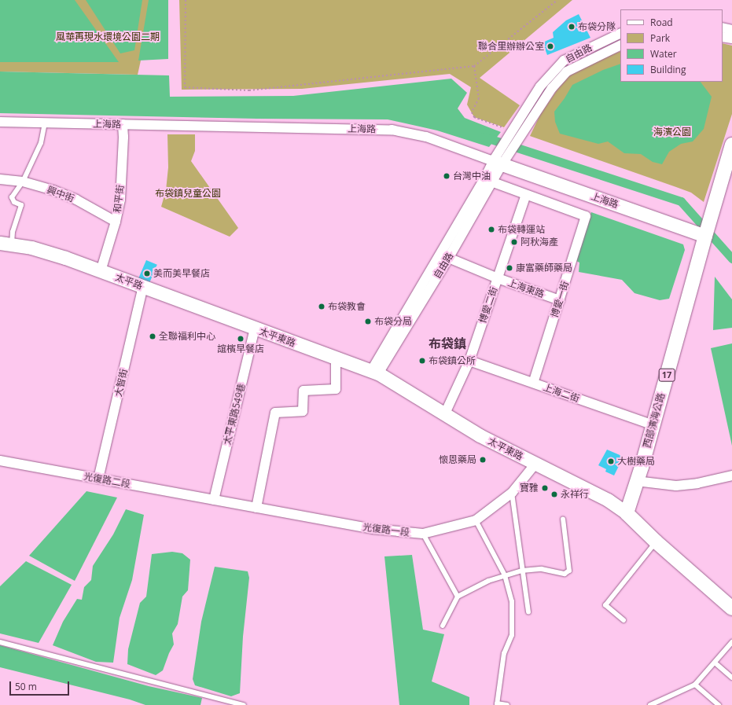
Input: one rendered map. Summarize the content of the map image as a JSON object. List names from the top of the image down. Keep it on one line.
{"streets":{"main road":["上海路","太平路","太平東路","17","西部濱海公路"],"street":["自由路","興中街","和平街","上海東路","博愛一街","博愛二街","大智街","上海二街","太平東路549巷","光復路二段","光復路一段"]},"crossings":[["自由路","上海路"],["自由路","上海東路"],["自由路","太平東路"],["上海路","和平街"],["上海路","17"],["上海路","西部濱海公路"],["興中街","和平街"],["和平街","太平路"],["太平路","太平東路"],["太平路","大智街"],["太平路","太平東路549巷"],["上海東路","博愛一街"],["上海東路","博愛二街"],["博愛一街","博愛二街"],["博愛一街","上海二街"],["博愛二街","太平東路"],["博愛二街","上海二街"],["太平東路","太平東路549巷"],["太平東路","西部濱海公路"],["太平東路","光復路一段"],["17","西部濱海公路"],["大智街","光復路二段"],["上海二街","西部濱海公路"],["太平東路549巷","光復路二段"],["太平東路549巷","光復路一段"],["光復路二段","光復路一段"]],"districts":["布袋鎮"],"parks":["風華再現水環境公園二期","海濱公園","布袋鎮兒童公園"],"places":["布袋分隊","聯合里辦辦公室","台灣中油","布袋轉運站","阿秋海產","康富藥師藥局","美而美早餐店","布袋教會","布袋分局","全聯福利中心","誼檳早餐店","布袋鎮公所","懷恩藥局","大樹藥局","寶雅","永祥行"],"legend":["Road","Park","Water","Building"],"scale_bar":"50 m"}
